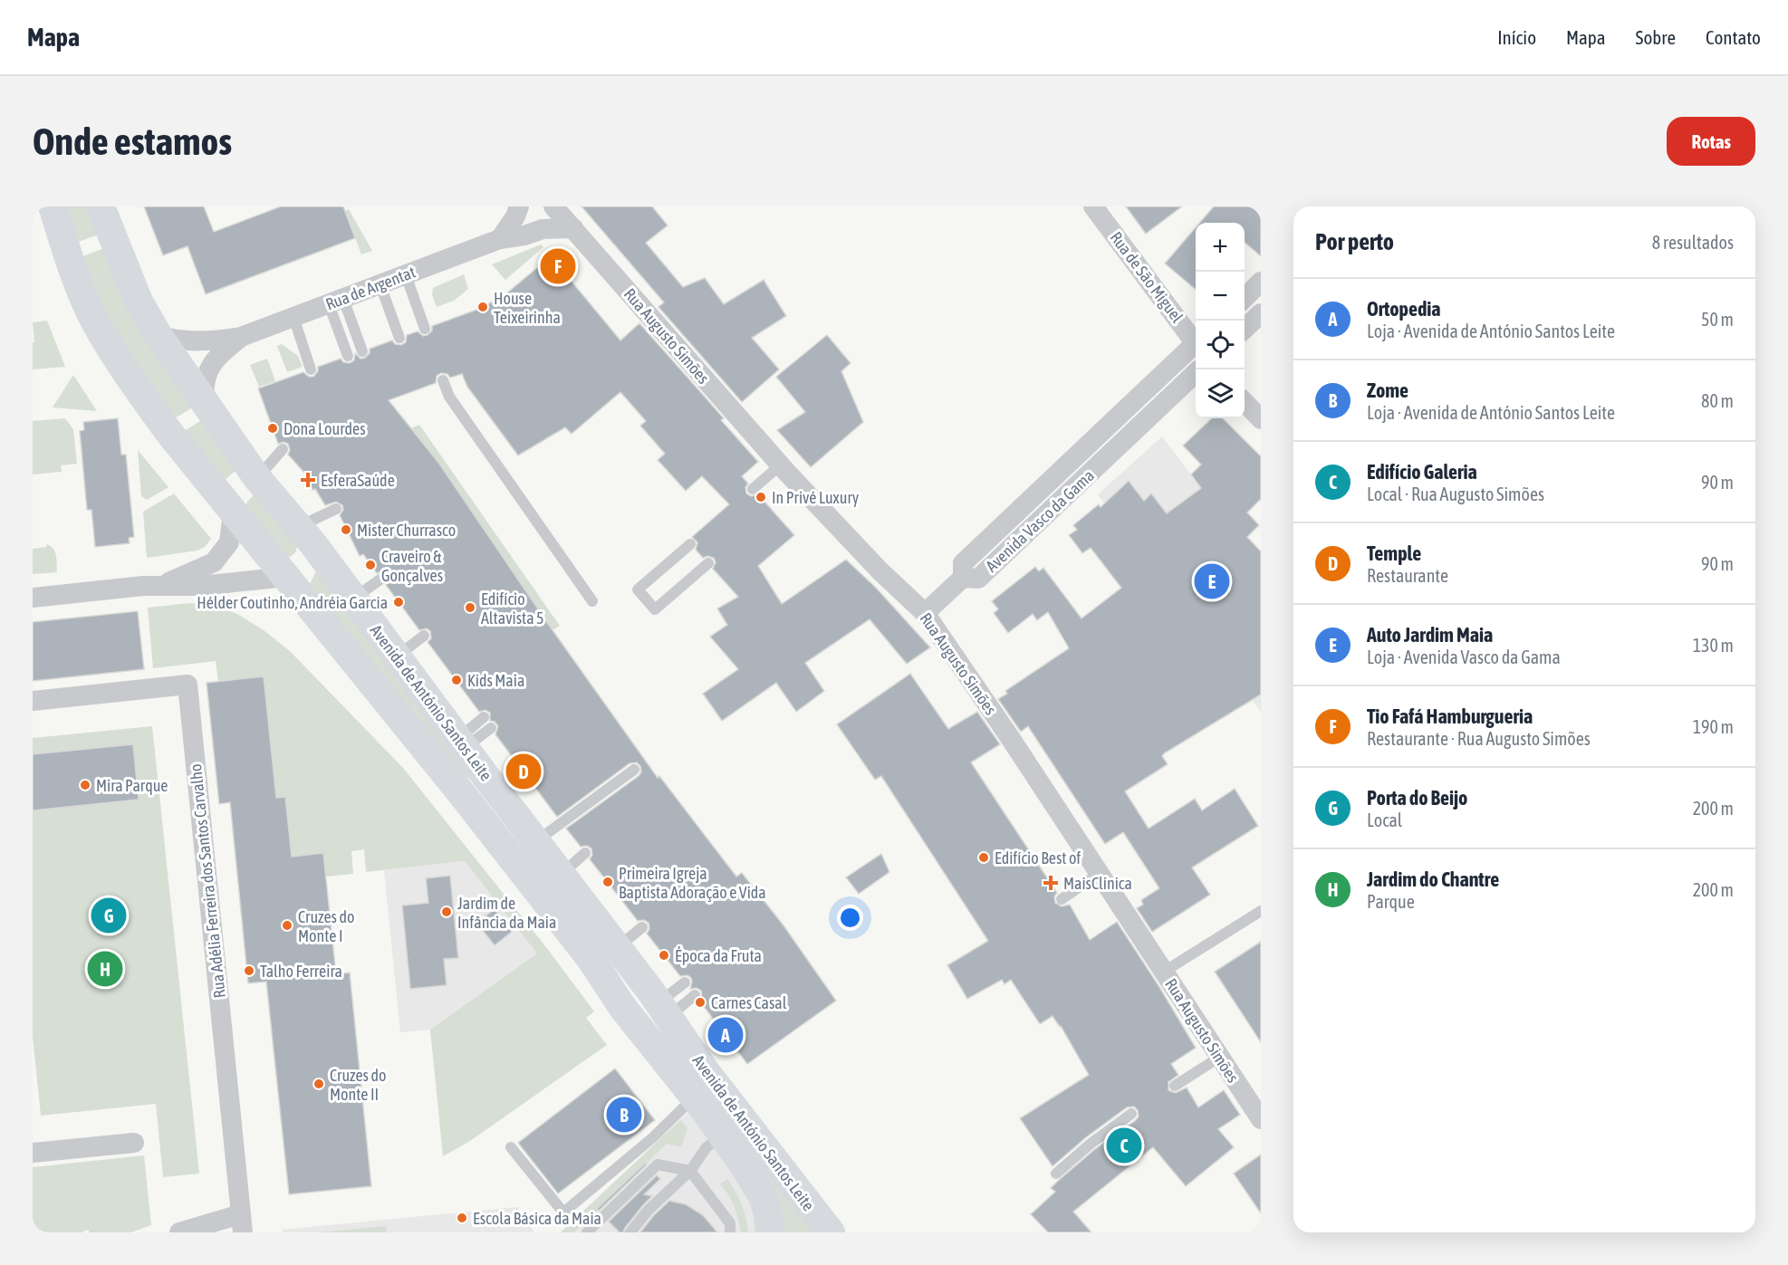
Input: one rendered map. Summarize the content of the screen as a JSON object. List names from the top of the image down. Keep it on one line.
{"streets":{"main road":["Avenida de António Santos Leite"],"street":["Rua de São Miguel","Rua de Argentat","Rua Augusto Simões","Avenida Vasco da Gama","Rua Adélia Ferreira dos Santos Carvalho"]},"crossings":[["Rua de Argentat","Rua Augusto Simões"],["Rua de Argentat","Avenida de António Santos Leite"],["Rua Augusto Simões","Avenida Vasco da Gama"]],"places":{"other":["House Teixeirinha","Dona Lourdes","In Privé Luxury","Mister Churrasco","Craveiro & Gonçalves","Hélder Coutinho, Andréia Garcia","Edifício Altavista 5","Kids Maia","Mira Parque","Edifício Best of","Primeira Igreja Baptista Adoração e Vida","Jardim de Infância da Maia","Cruzes do Monte I","Época da Fruta","Talho Ferreira","Carnes Casal","Cruzes do Monte II","Escola Básica da Maia"],"health":["EsferaSaúde","MaisClínica"]},"page":{"header":"Mapa","nav":["Início","Mapa","Sobre","Contato"],"buttons":"Rotas","title":"Onde estamos","heading":["Por perto","8 resultados"],"map_buttons":["+","−"],"pins":["F","E","D","G","H","A","B","C"],"list":[{"mark":"A","name":"Ortopedia","note":"Loja · Avenida de António Santos Leite","value":"50 m"},{"mark":"B","name":"Zome","note":"Loja · Avenida de António Santos Leite","value":"80 m"},{"mark":"C","name":"Edifício Galeria","note":"Local · Rua Augusto Simões","value":"90 m"},{"mark":"D","name":"Temple","note":"Restaurante","value":"90 m"},{"mark":"E","name":"Auto Jardim Maia","note":"Loja · Avenida Vasco da Gama","value":"130 m"},{"mark":"F","name":"Tio Fafá Hamburgueria","note":"Restaurante · Rua Augusto Simões","value":"190 m"},{"mark":"G","name":"Porta do Beijo","note":"Local","value":"200 m"},{"mark":"H","name":"Jardim do Chantre","note":"Parque","value":"200 m"}]}}
